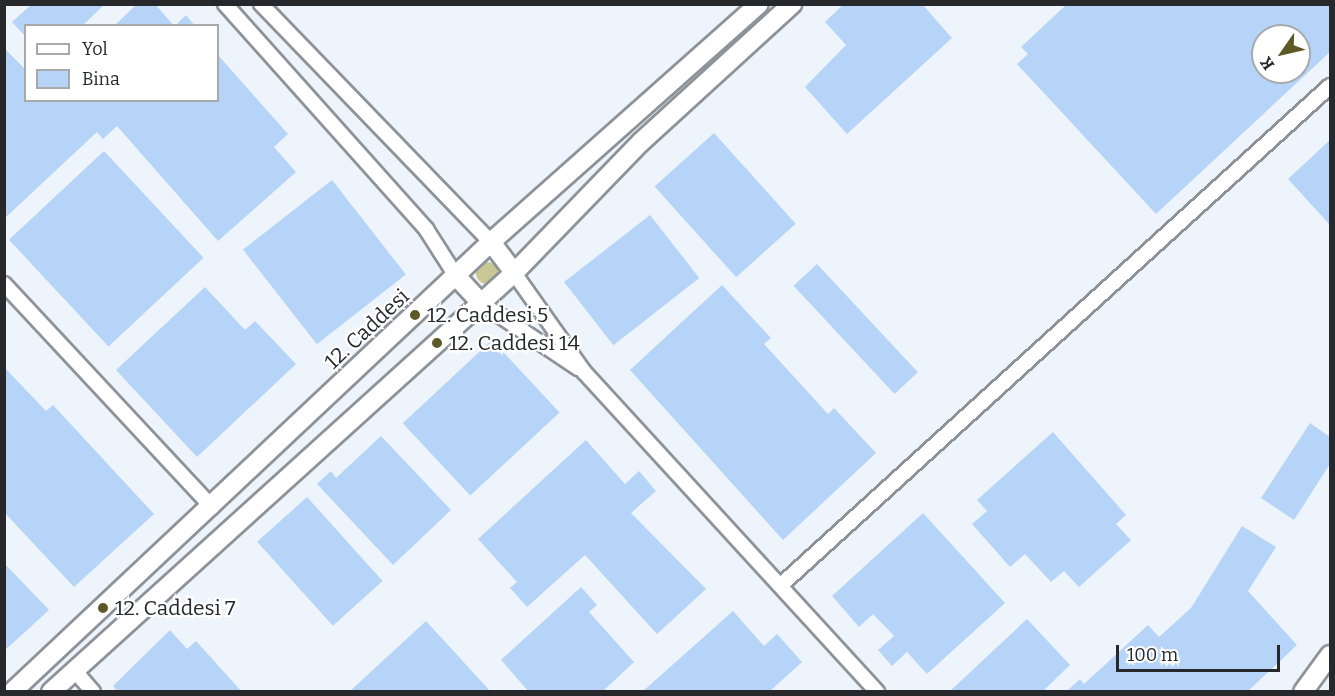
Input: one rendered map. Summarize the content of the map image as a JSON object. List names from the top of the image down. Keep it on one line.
{"streets":{"street":["12. Caddesi"]},"places":["12. Caddesi 5","12. Caddesi 14","12. Caddesi 7"],"legend":["Yol","Bina"],"scale_bar":"100 m","north":"bottom left"}
